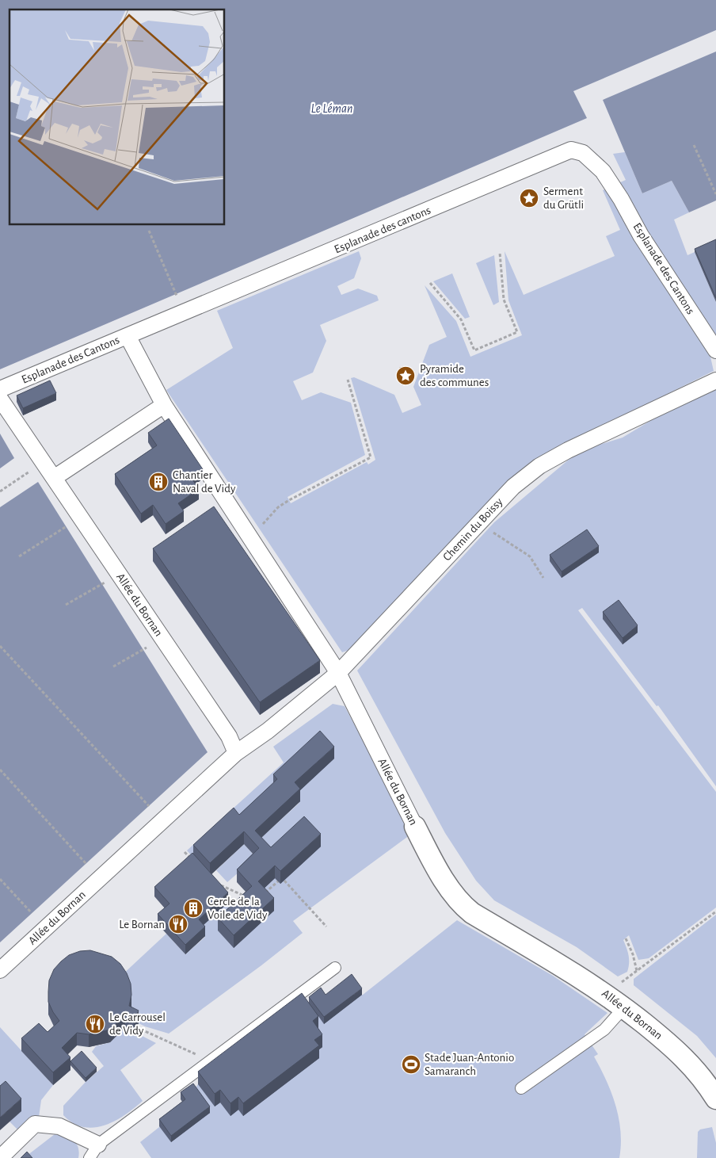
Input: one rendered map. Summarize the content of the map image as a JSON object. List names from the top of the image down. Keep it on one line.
{"streets":{"street":["Esplanade des cantons","Esplanade des Cantons","Chemin du Boissy","Allée du Bornan"]},"crossings":[["Esplanade des cantons","Esplanade des Cantons"],["Esplanade des cantons","Allée du Bornan"],["Esplanade des Cantons","Allée du Bornan"],["Chemin du Boissy","Allée du Bornan"]],"water":["Le Léman"],"places":{"place":["Serment du Grütli","Pyramide des communes"],"building":["Chantier Naval de Vidy","Cercle de la Voile de Vidy"],"restaurant":["Le Bornan","Le Carrousel de Vidy"],"sports":["Stade Juan-Antonio Samaranch"]}}
